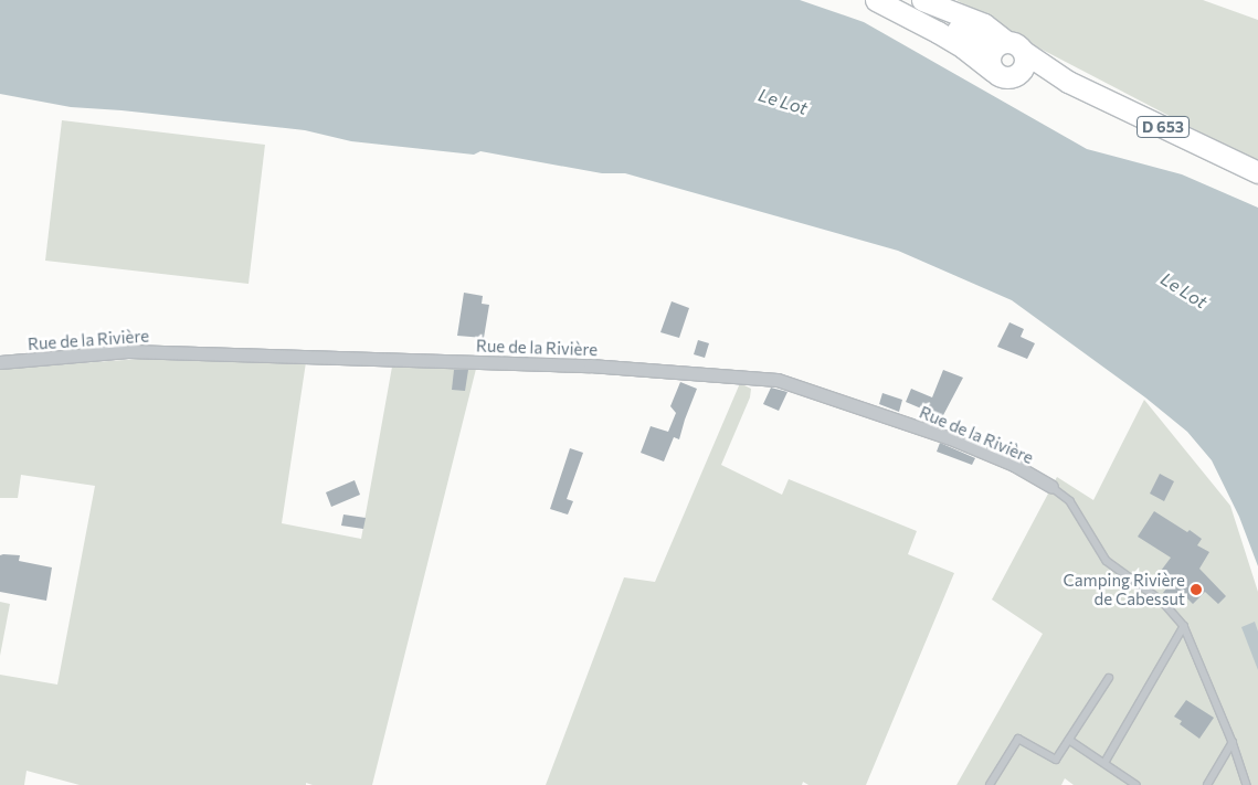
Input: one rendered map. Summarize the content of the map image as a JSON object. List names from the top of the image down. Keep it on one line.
{"streets":{"main road":["D 653"],"street":["Rue de la Rivière"]},"water":["Le Lot"],"places":["Camping Rivière de Cabessut"]}
